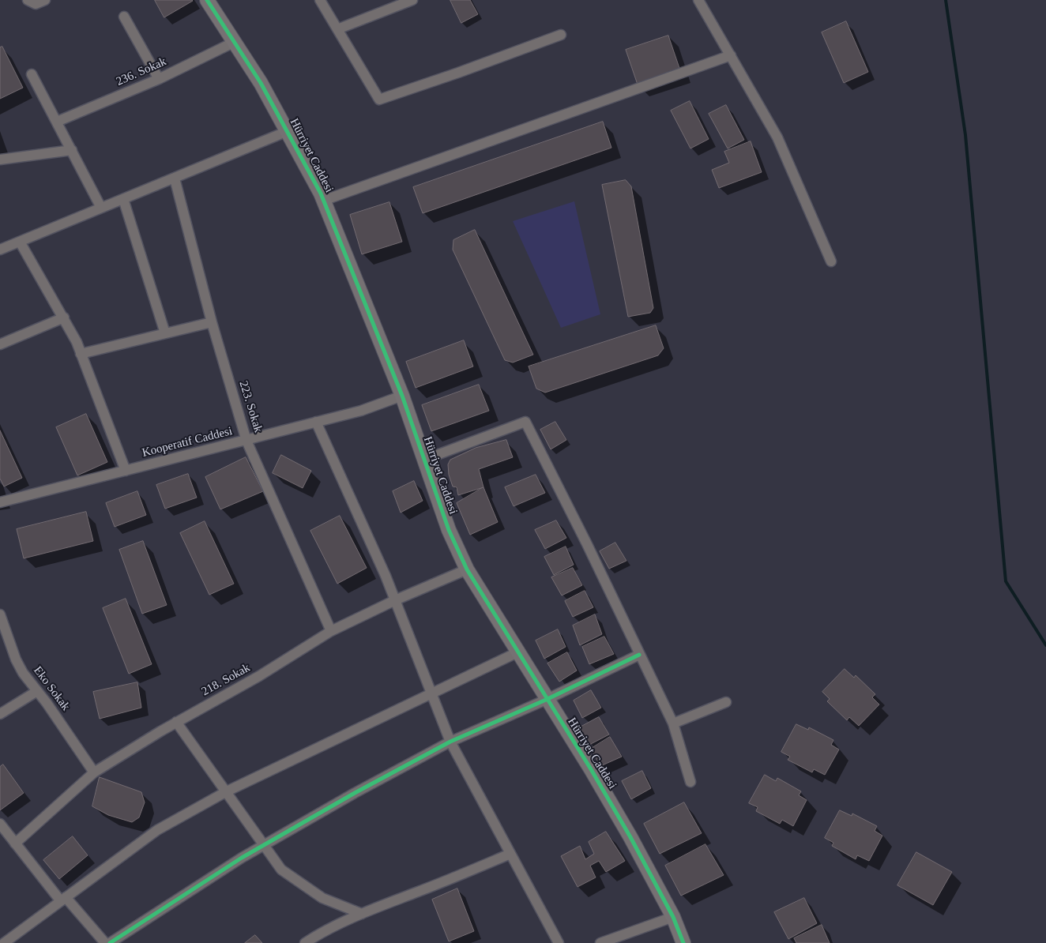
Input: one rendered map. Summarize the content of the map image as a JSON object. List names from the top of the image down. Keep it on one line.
{"streets":{"street":["236. Sokak","Hürriyet Caddesi","223. Sokak","Kooperatif Caddesi","218. Sokak","Eko Sokak"]},"crossings":[["236. Sokak","Hürriyet Caddesi"],["Hürriyet Caddesi","Kooperatif Caddesi"],["Hürriyet Caddesi","218. Sokak"],["223. Sokak","Kooperatif Caddesi"],["223. Sokak","218. Sokak"],["218. Sokak","Eko Sokak"]]}
